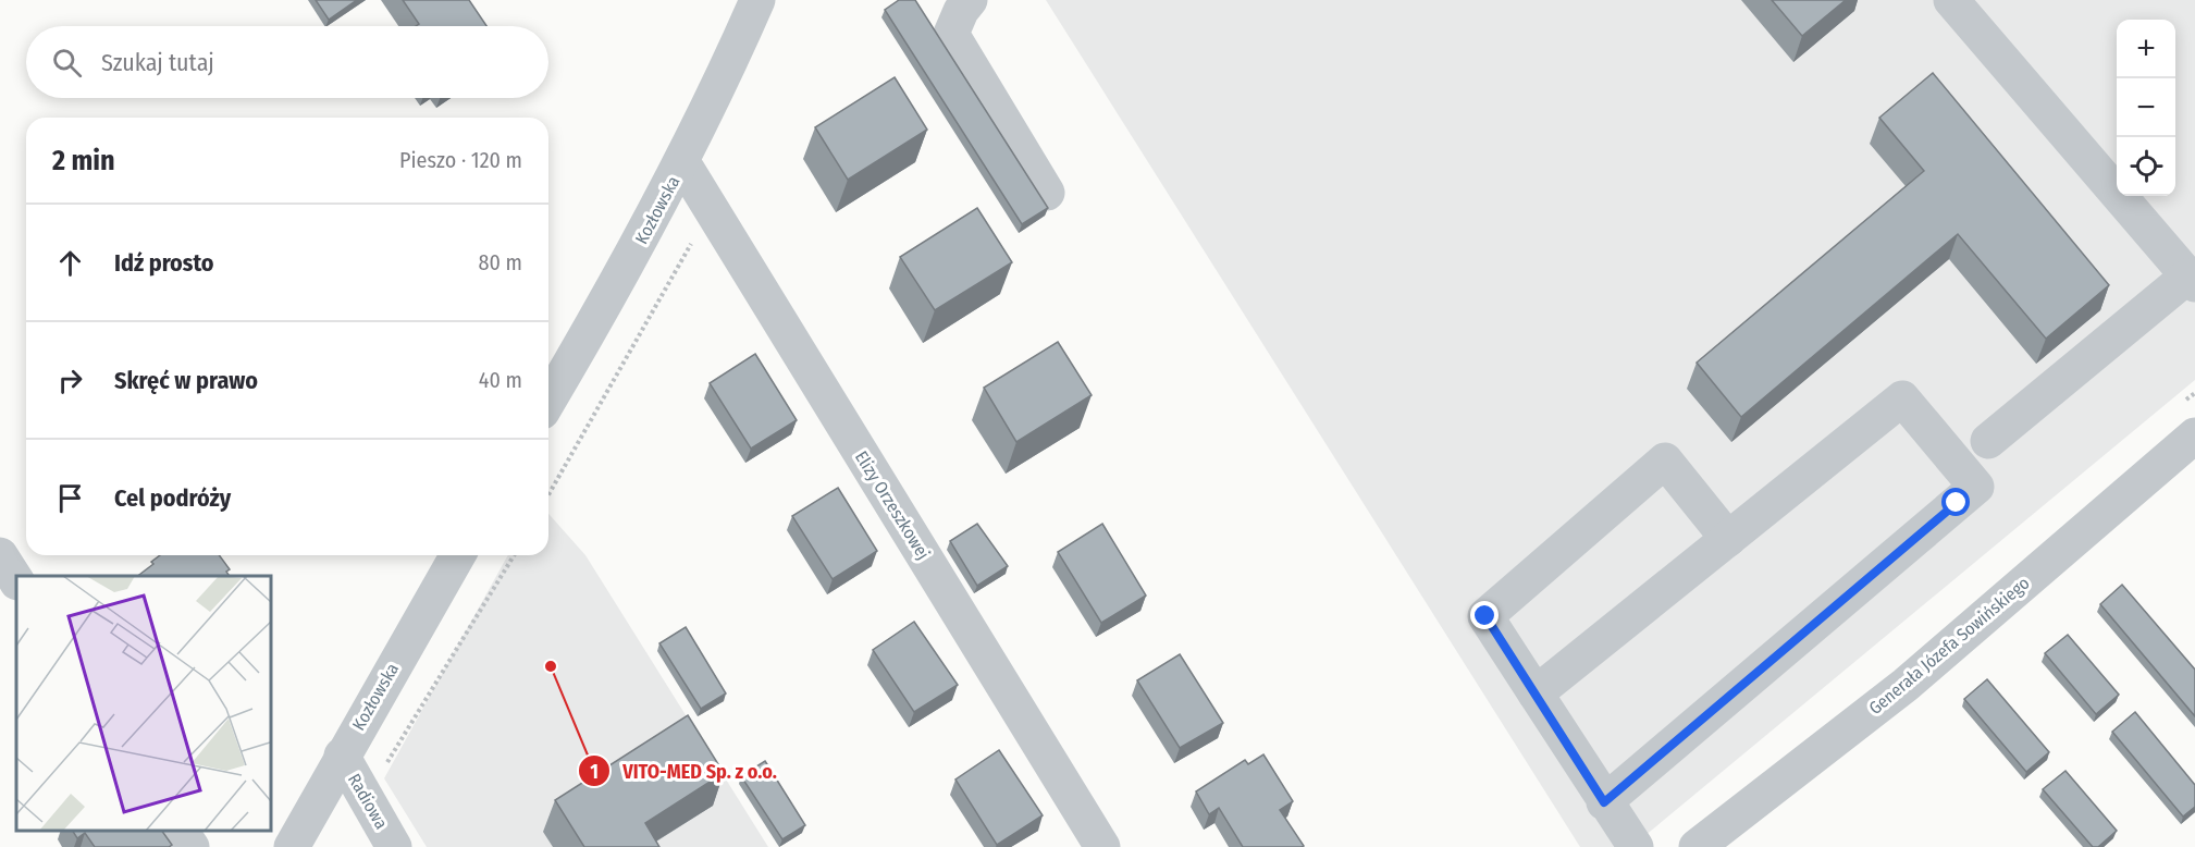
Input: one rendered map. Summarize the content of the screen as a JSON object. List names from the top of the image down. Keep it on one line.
{"streets":{"street":["Kozłowska","Elizy Orzeszkowej","Generała Józefa Sowińskiego","Radiowa"]},"crossings":[["Kozłowska","Elizy Orzeszkowej"],["Kozłowska","Radiowa"]],"places":["VITO-MED Sp. z o.o."],"page":{"map_buttons":["+","−"],"search":"Szukaj tutaj","heading":["2 min","Pieszo · 120 m"],"list":[["Idź prosto","80 m"],["Skręć w prawo","40 m"],"Cel podróży"]}}
